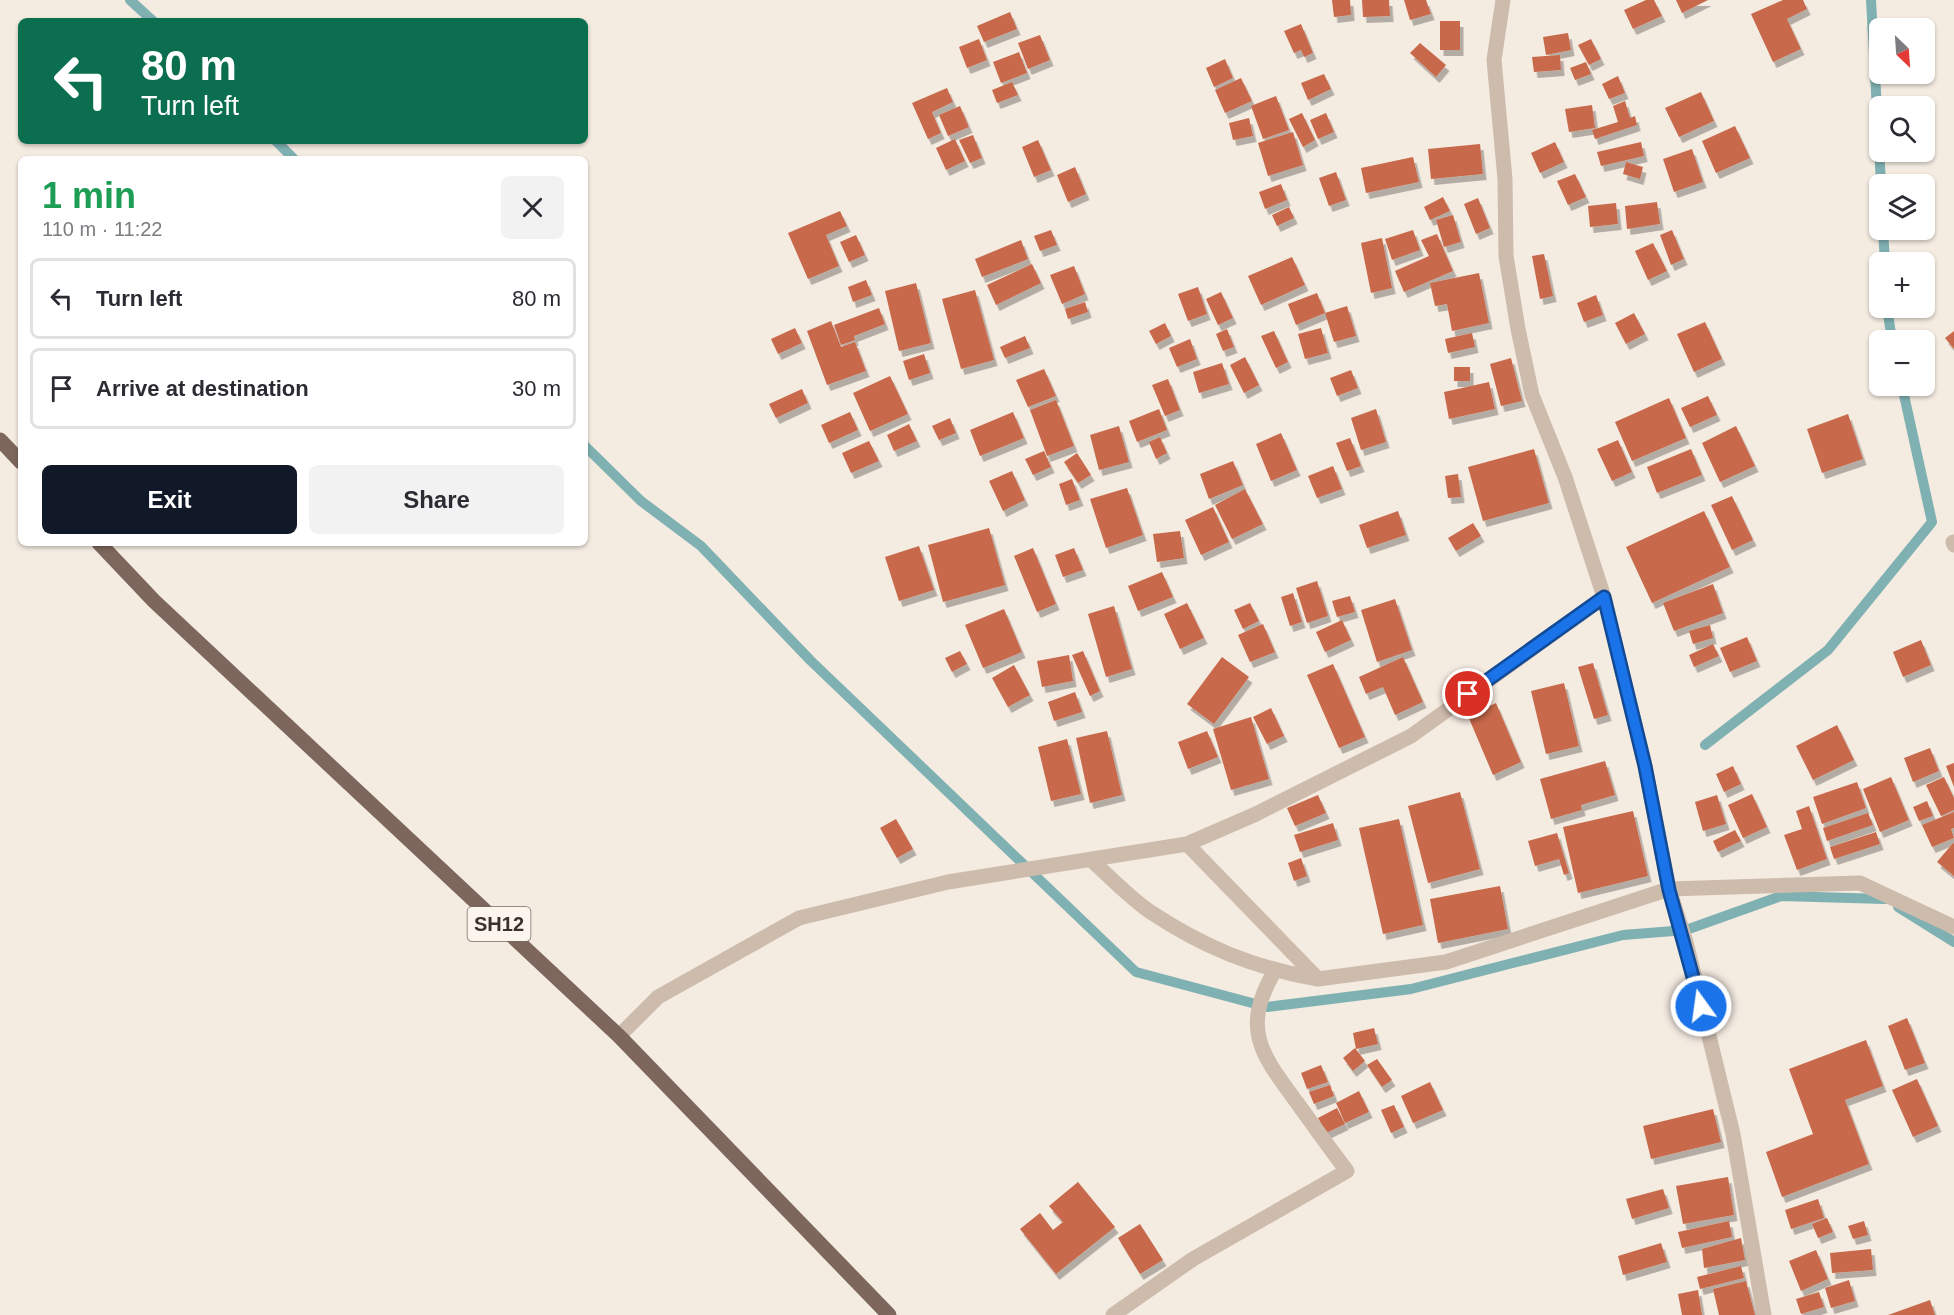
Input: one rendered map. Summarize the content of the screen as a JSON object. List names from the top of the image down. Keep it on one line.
{"streets":{"main road":["SH12"]},"north":"bottom right","page":{"map_buttons":["+","−"],"turn":["80 m","Turn left"],"heading":["1 min","110 m · 11:22"],"list":[{"name":"Turn left","value":"80 m"},{"name":"Arrive at destination","value":"30 m"}],"buttons":["Exit","Share"]}}
